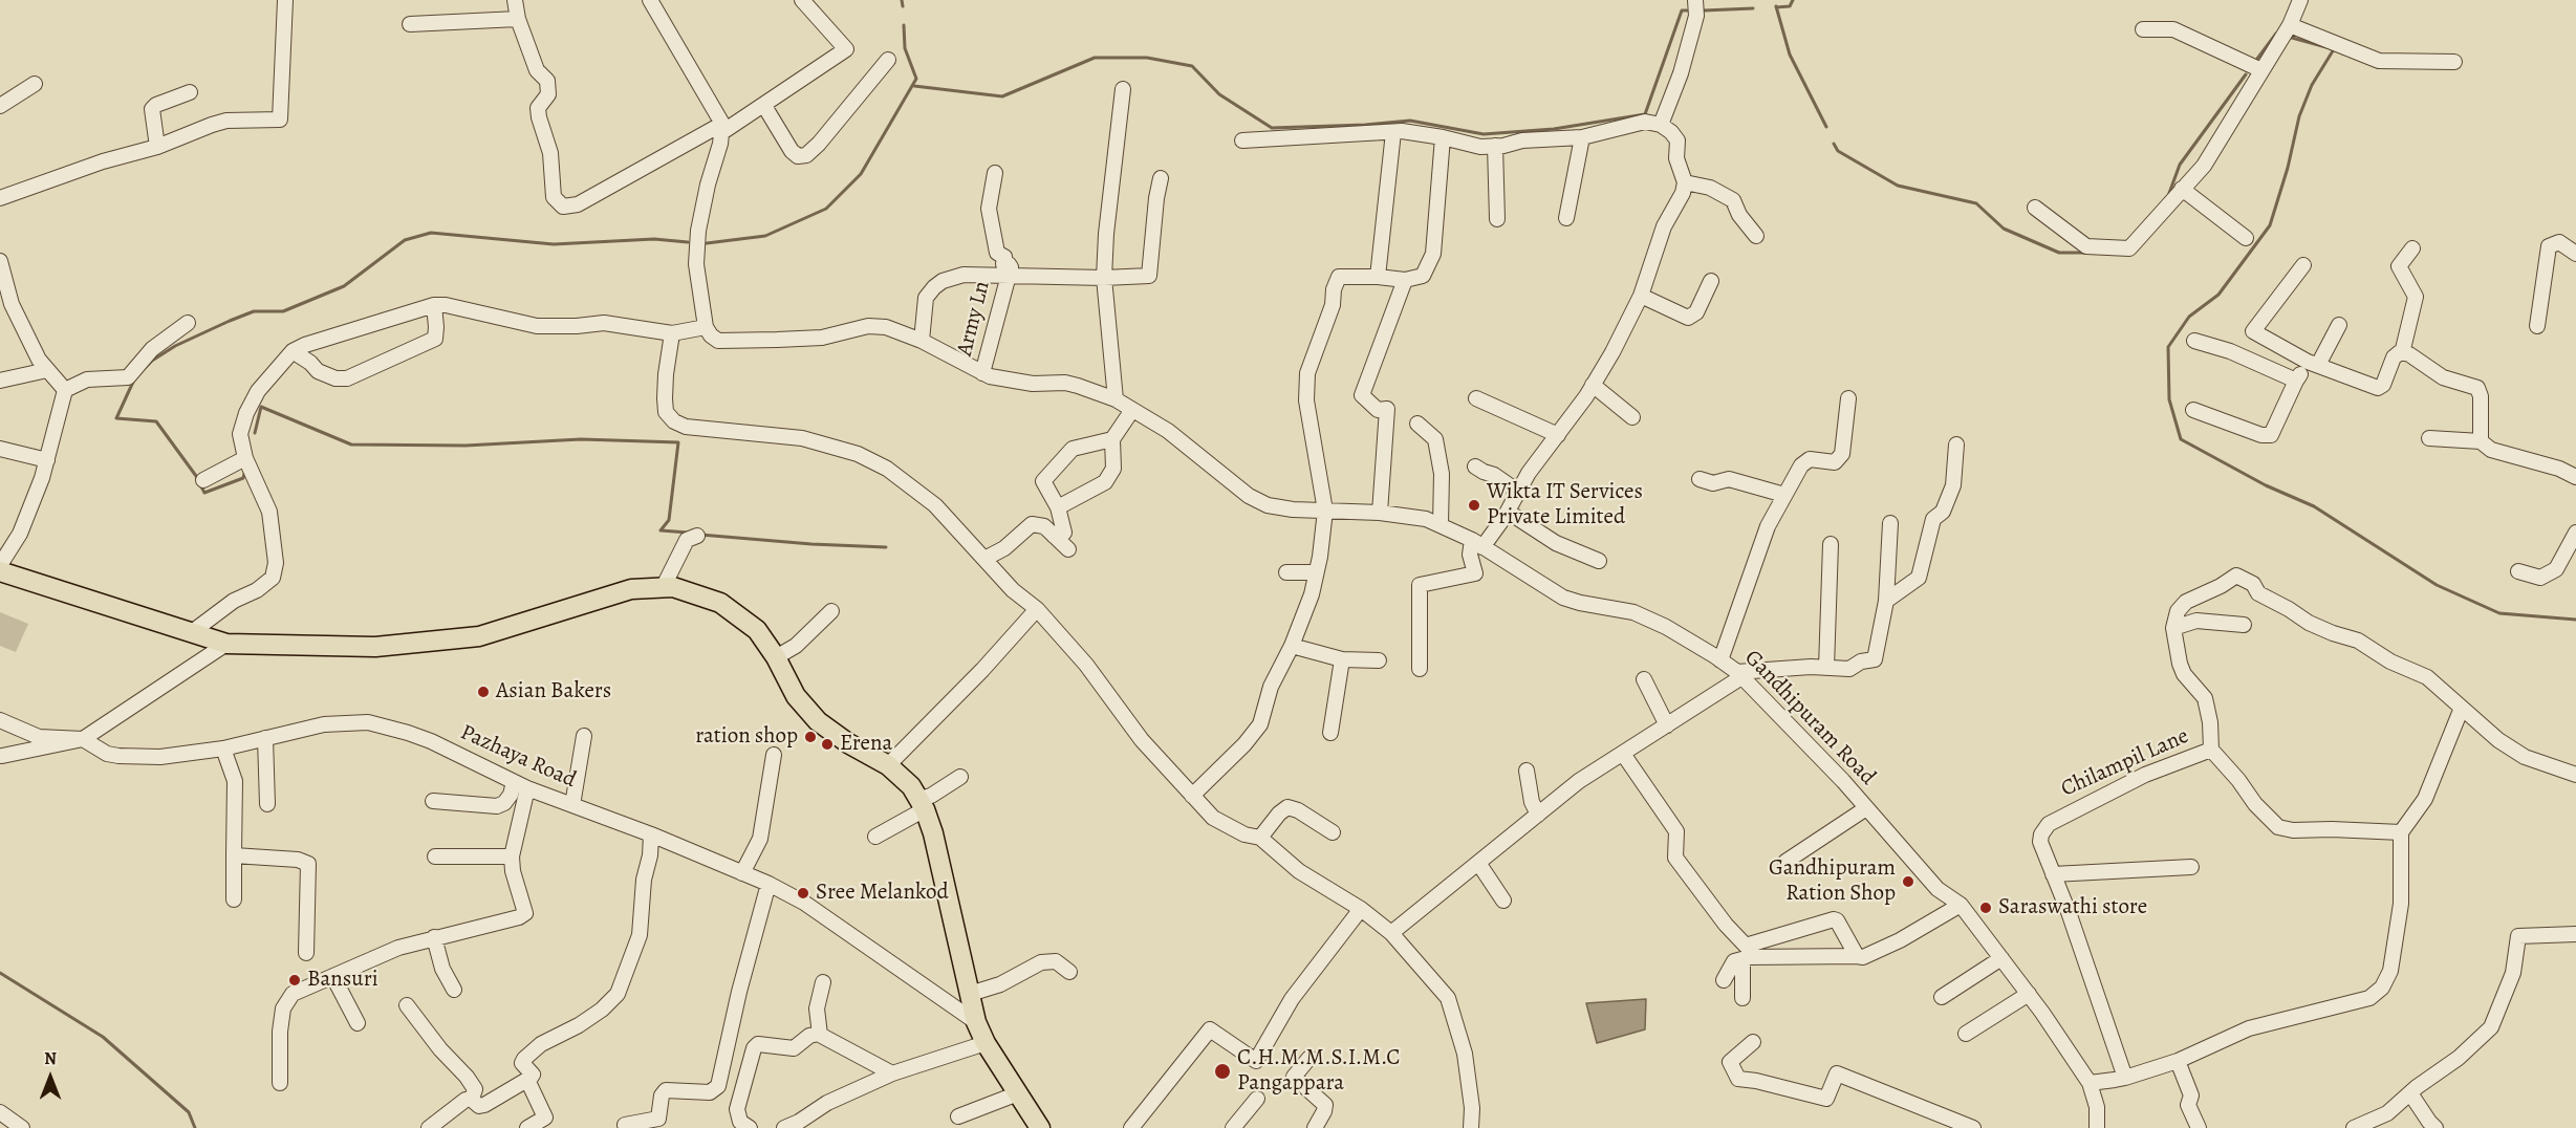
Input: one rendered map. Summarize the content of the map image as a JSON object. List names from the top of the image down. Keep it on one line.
{"streets":{"street":["Army Ln","Gandhipuram Road","Pazhaya Road","Chilampil Lane"]},"crossings":[["Army Ln","Gandhipuram Road"]],"places":["Wikta IT Services Private Limited","Asian Bakers","ration shop","Erena","Gandhipuram Ration Shop","Sree Melankod","Saraswathi store","Bansuri","C.H.M.M.S.I.M.C Pangappara"],"north":"top"}
